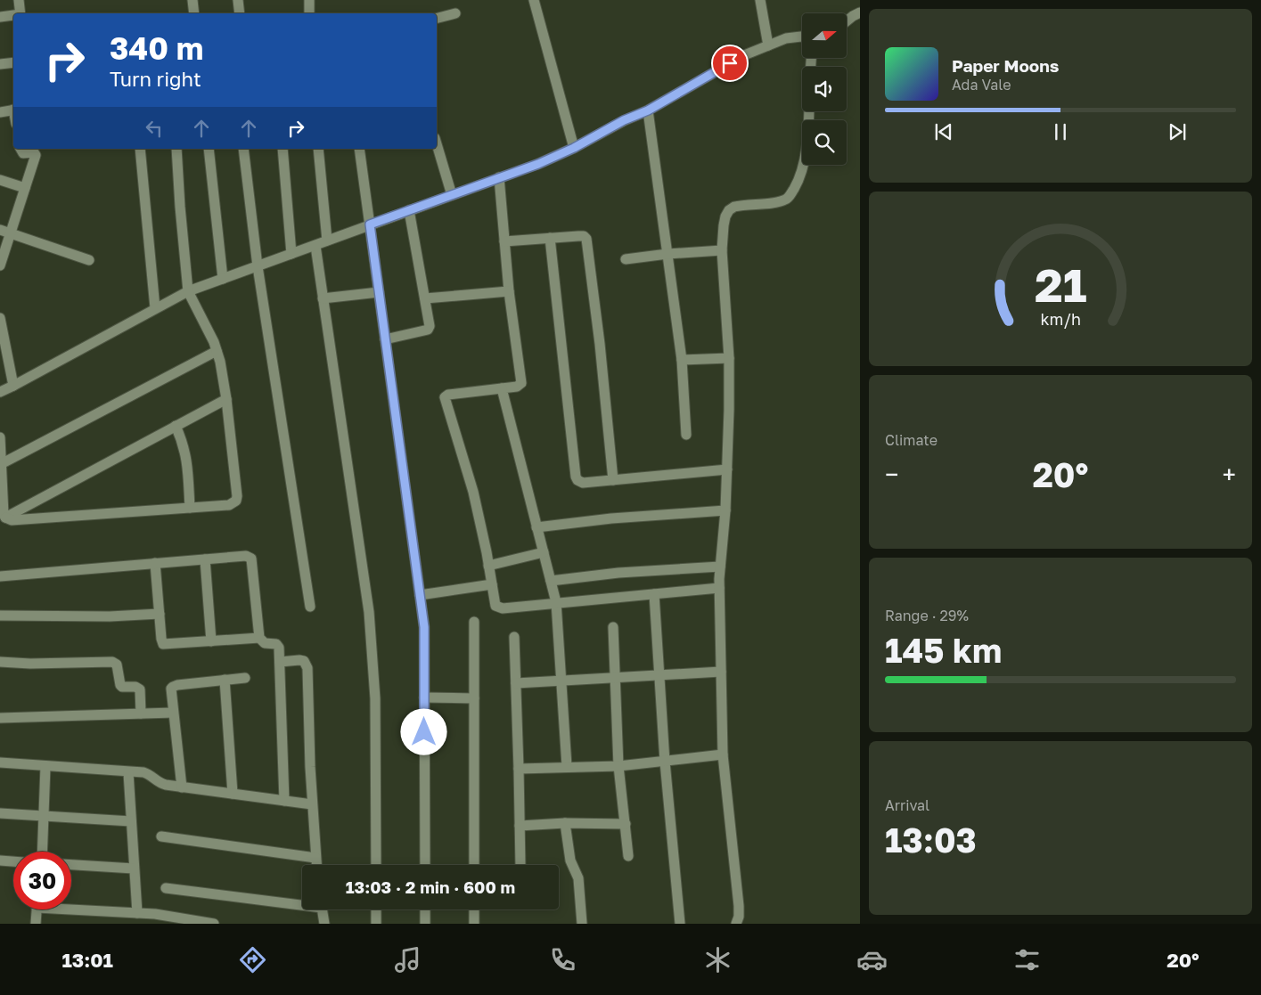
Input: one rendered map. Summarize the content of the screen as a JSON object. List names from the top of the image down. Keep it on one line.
{"north":"right","page":{"turn":["340 m","Turn right"],"song":["Paper Moons","Ada Vale"],"tile":["Climate",["Range · 29%","145 km"],["Arrival","13:03"]],"heat":["−","20°","+"],"limit":"30","trip":"13:03 · 2 min · 600 m","tabs":["13:01","20°"],"gauge":["21","km/h"]}}
